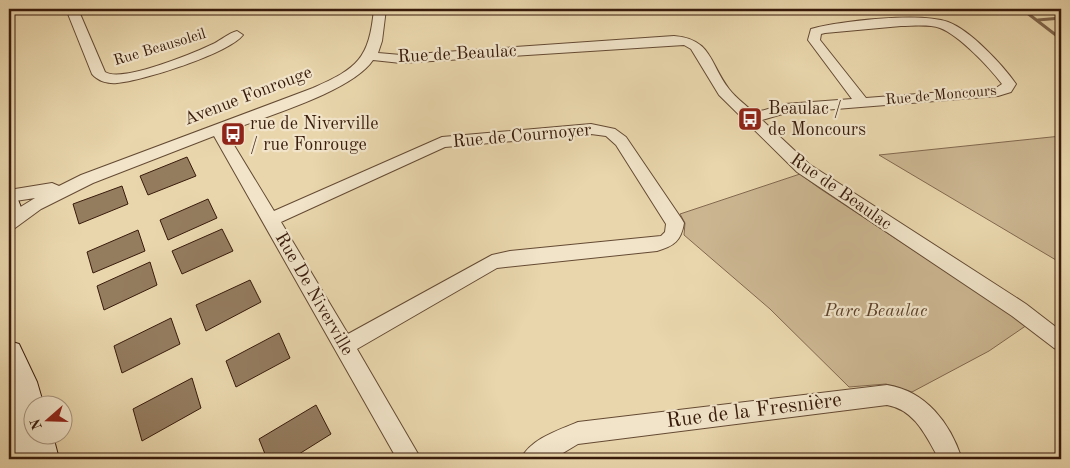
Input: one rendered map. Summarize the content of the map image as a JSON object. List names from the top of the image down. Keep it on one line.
{"streets":{"street":["Rue Beausoleil","Rue de Beaulac","Avenue Fonrouge","Rue de Moncours","Rue de Cournoyer","Rue De Niverville","Rue de la Fresnière"]},"crossings":[["Rue de Beaulac","Avenue Fonrouge"],["Rue de Beaulac","Rue de Moncours"],["Avenue Fonrouge","Rue De Niverville"],["Rue de Cournoyer","Rue De Niverville"]],"parks":["Parc Beaulac"],"places":{"bus stop":["Beaulac / de Moncours","rue de Niverville / rue Fonrouge"]},"north":"left"}
